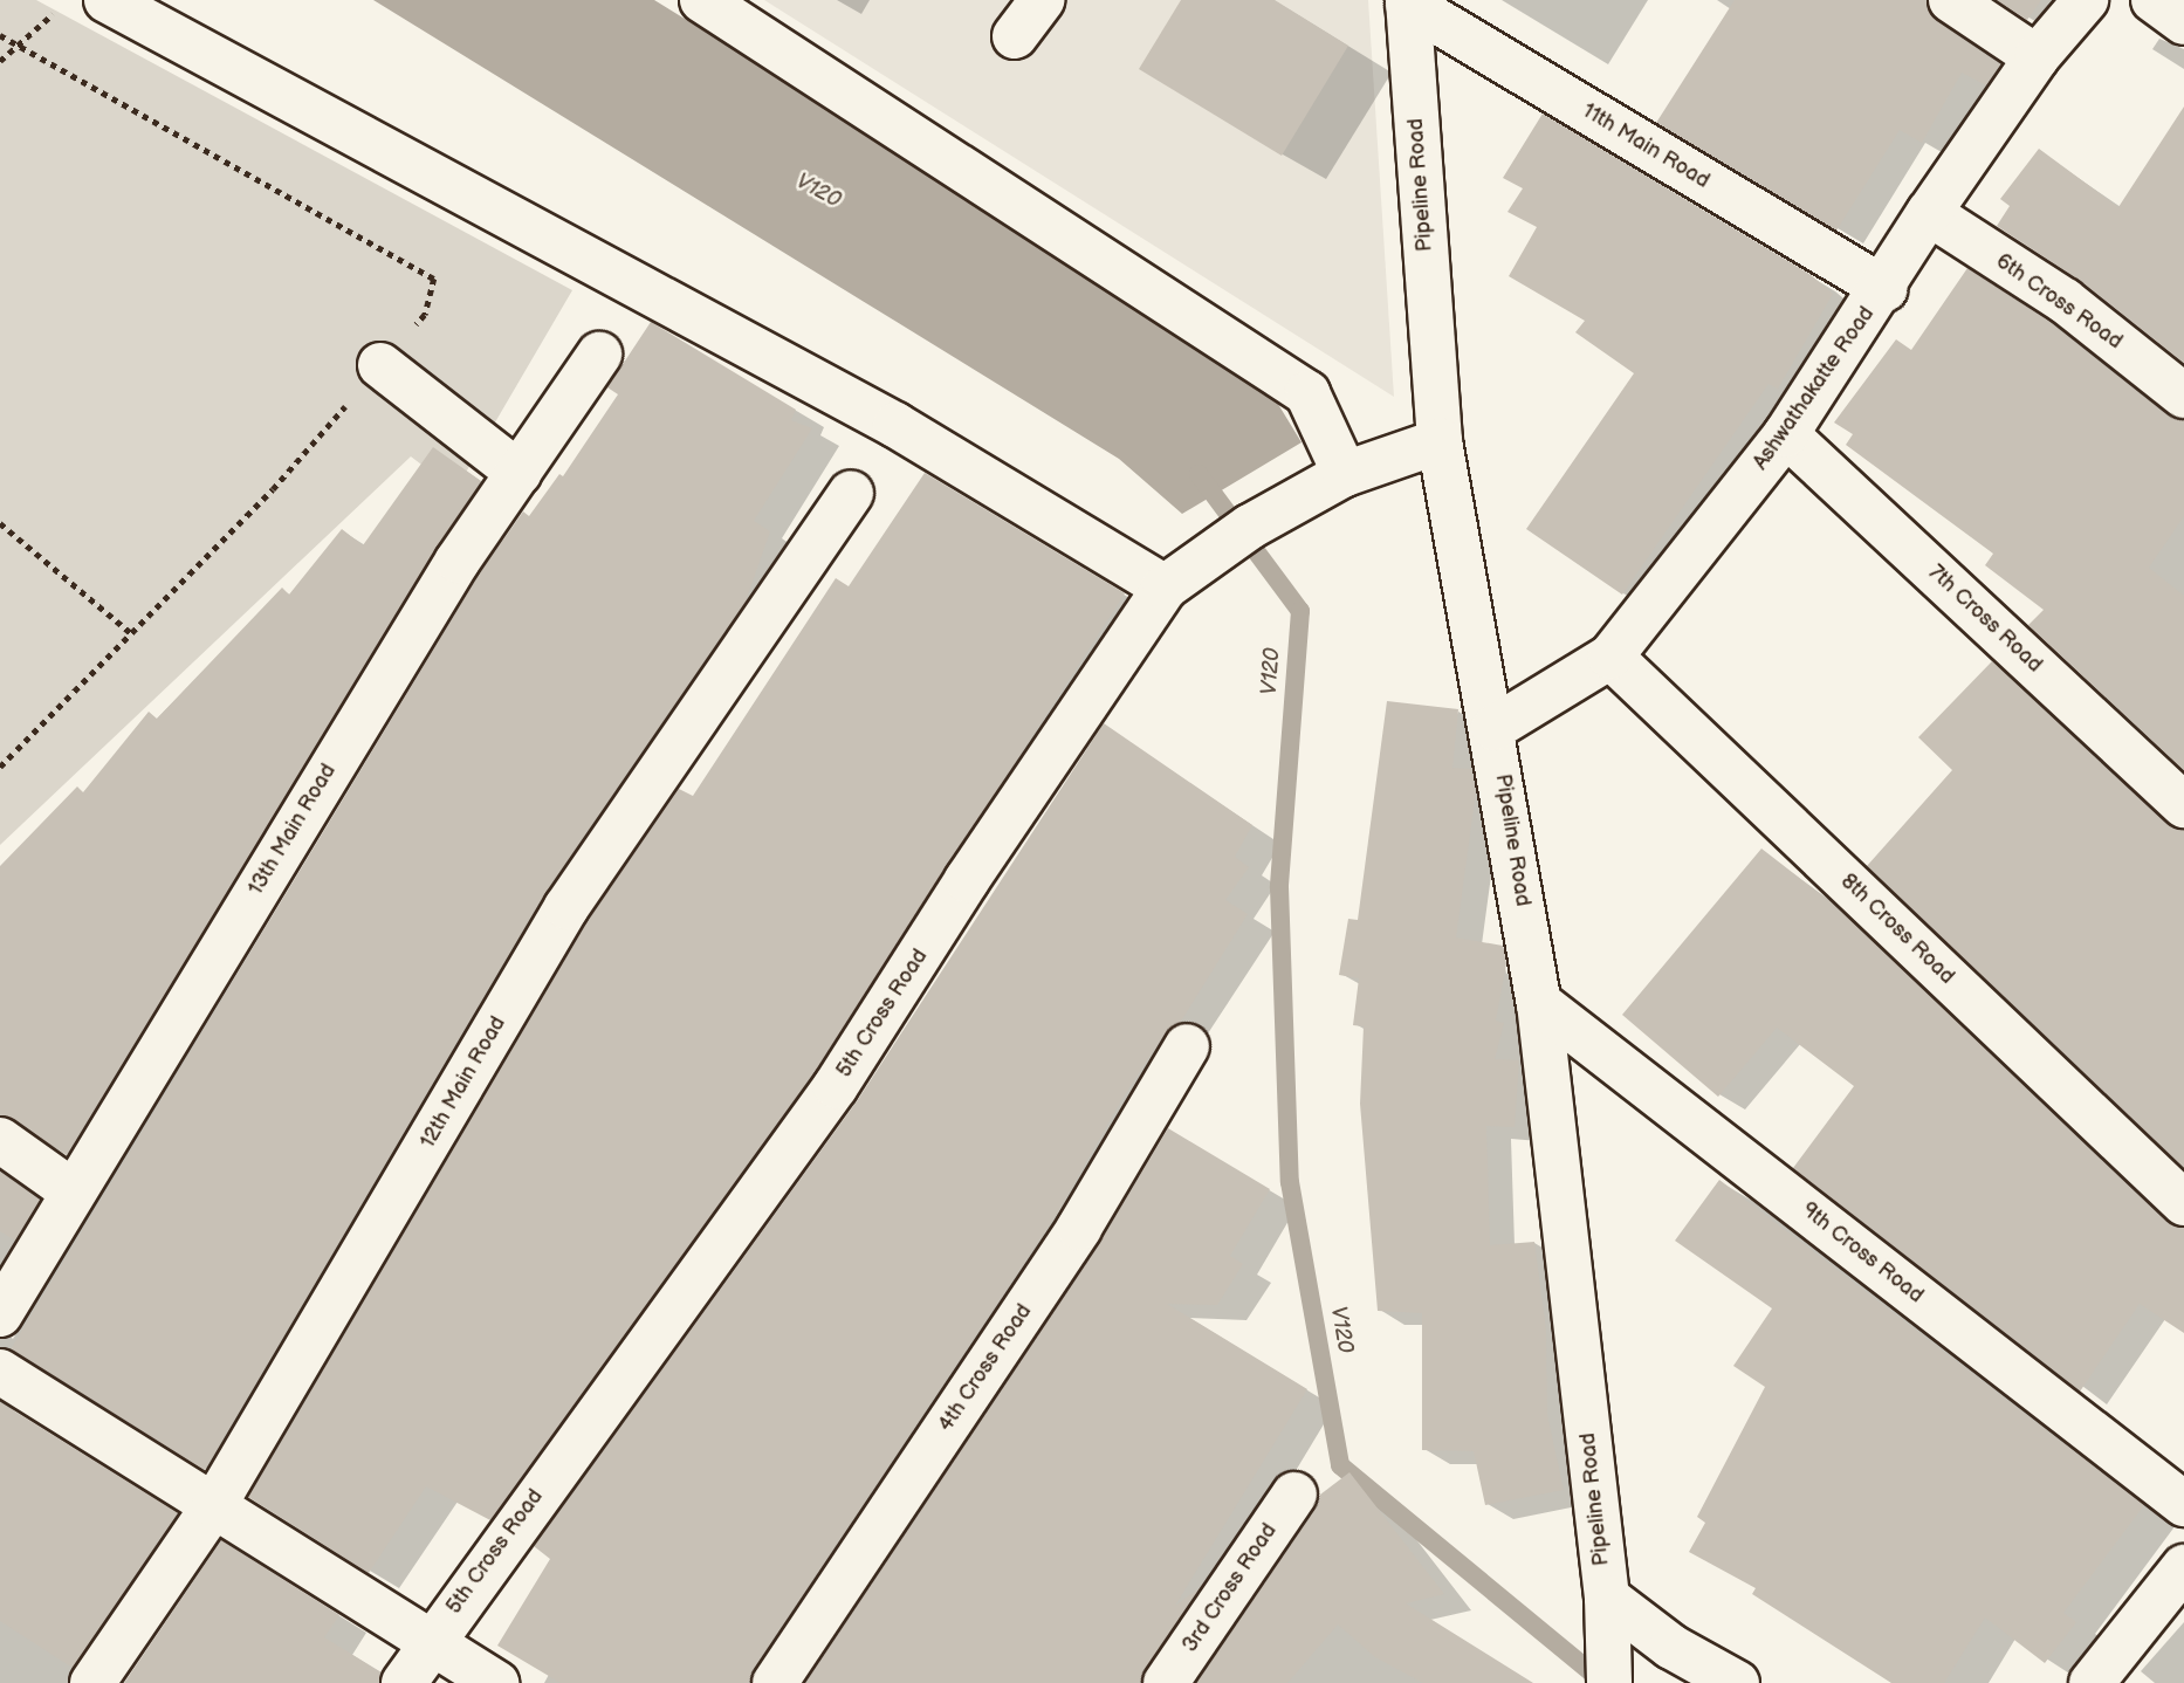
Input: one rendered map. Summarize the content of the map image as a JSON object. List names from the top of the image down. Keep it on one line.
{"streets":{"street":["11th Main Road","Pipeline Road","6th Cross Road","Ashwathakatte Road","7th Cross Road","13th Main Road","8th Cross Road","5th Cross Road","12th Main Road","9th Cross Road","4th Cross Road","3rd Cross Road"]},"crossings":[["11th Main Road","Pipeline Road"],["11th Main Road","Ashwathakatte Road"],["Pipeline Road","Ashwathakatte Road"],["Pipeline Road","5th Cross Road"],["Pipeline Road","9th Cross Road"],["6th Cross Road","Ashwathakatte Road"],["Ashwathakatte Road","7th Cross Road"],["Ashwathakatte Road","8th Cross Road"]],"water":["V120"]}
